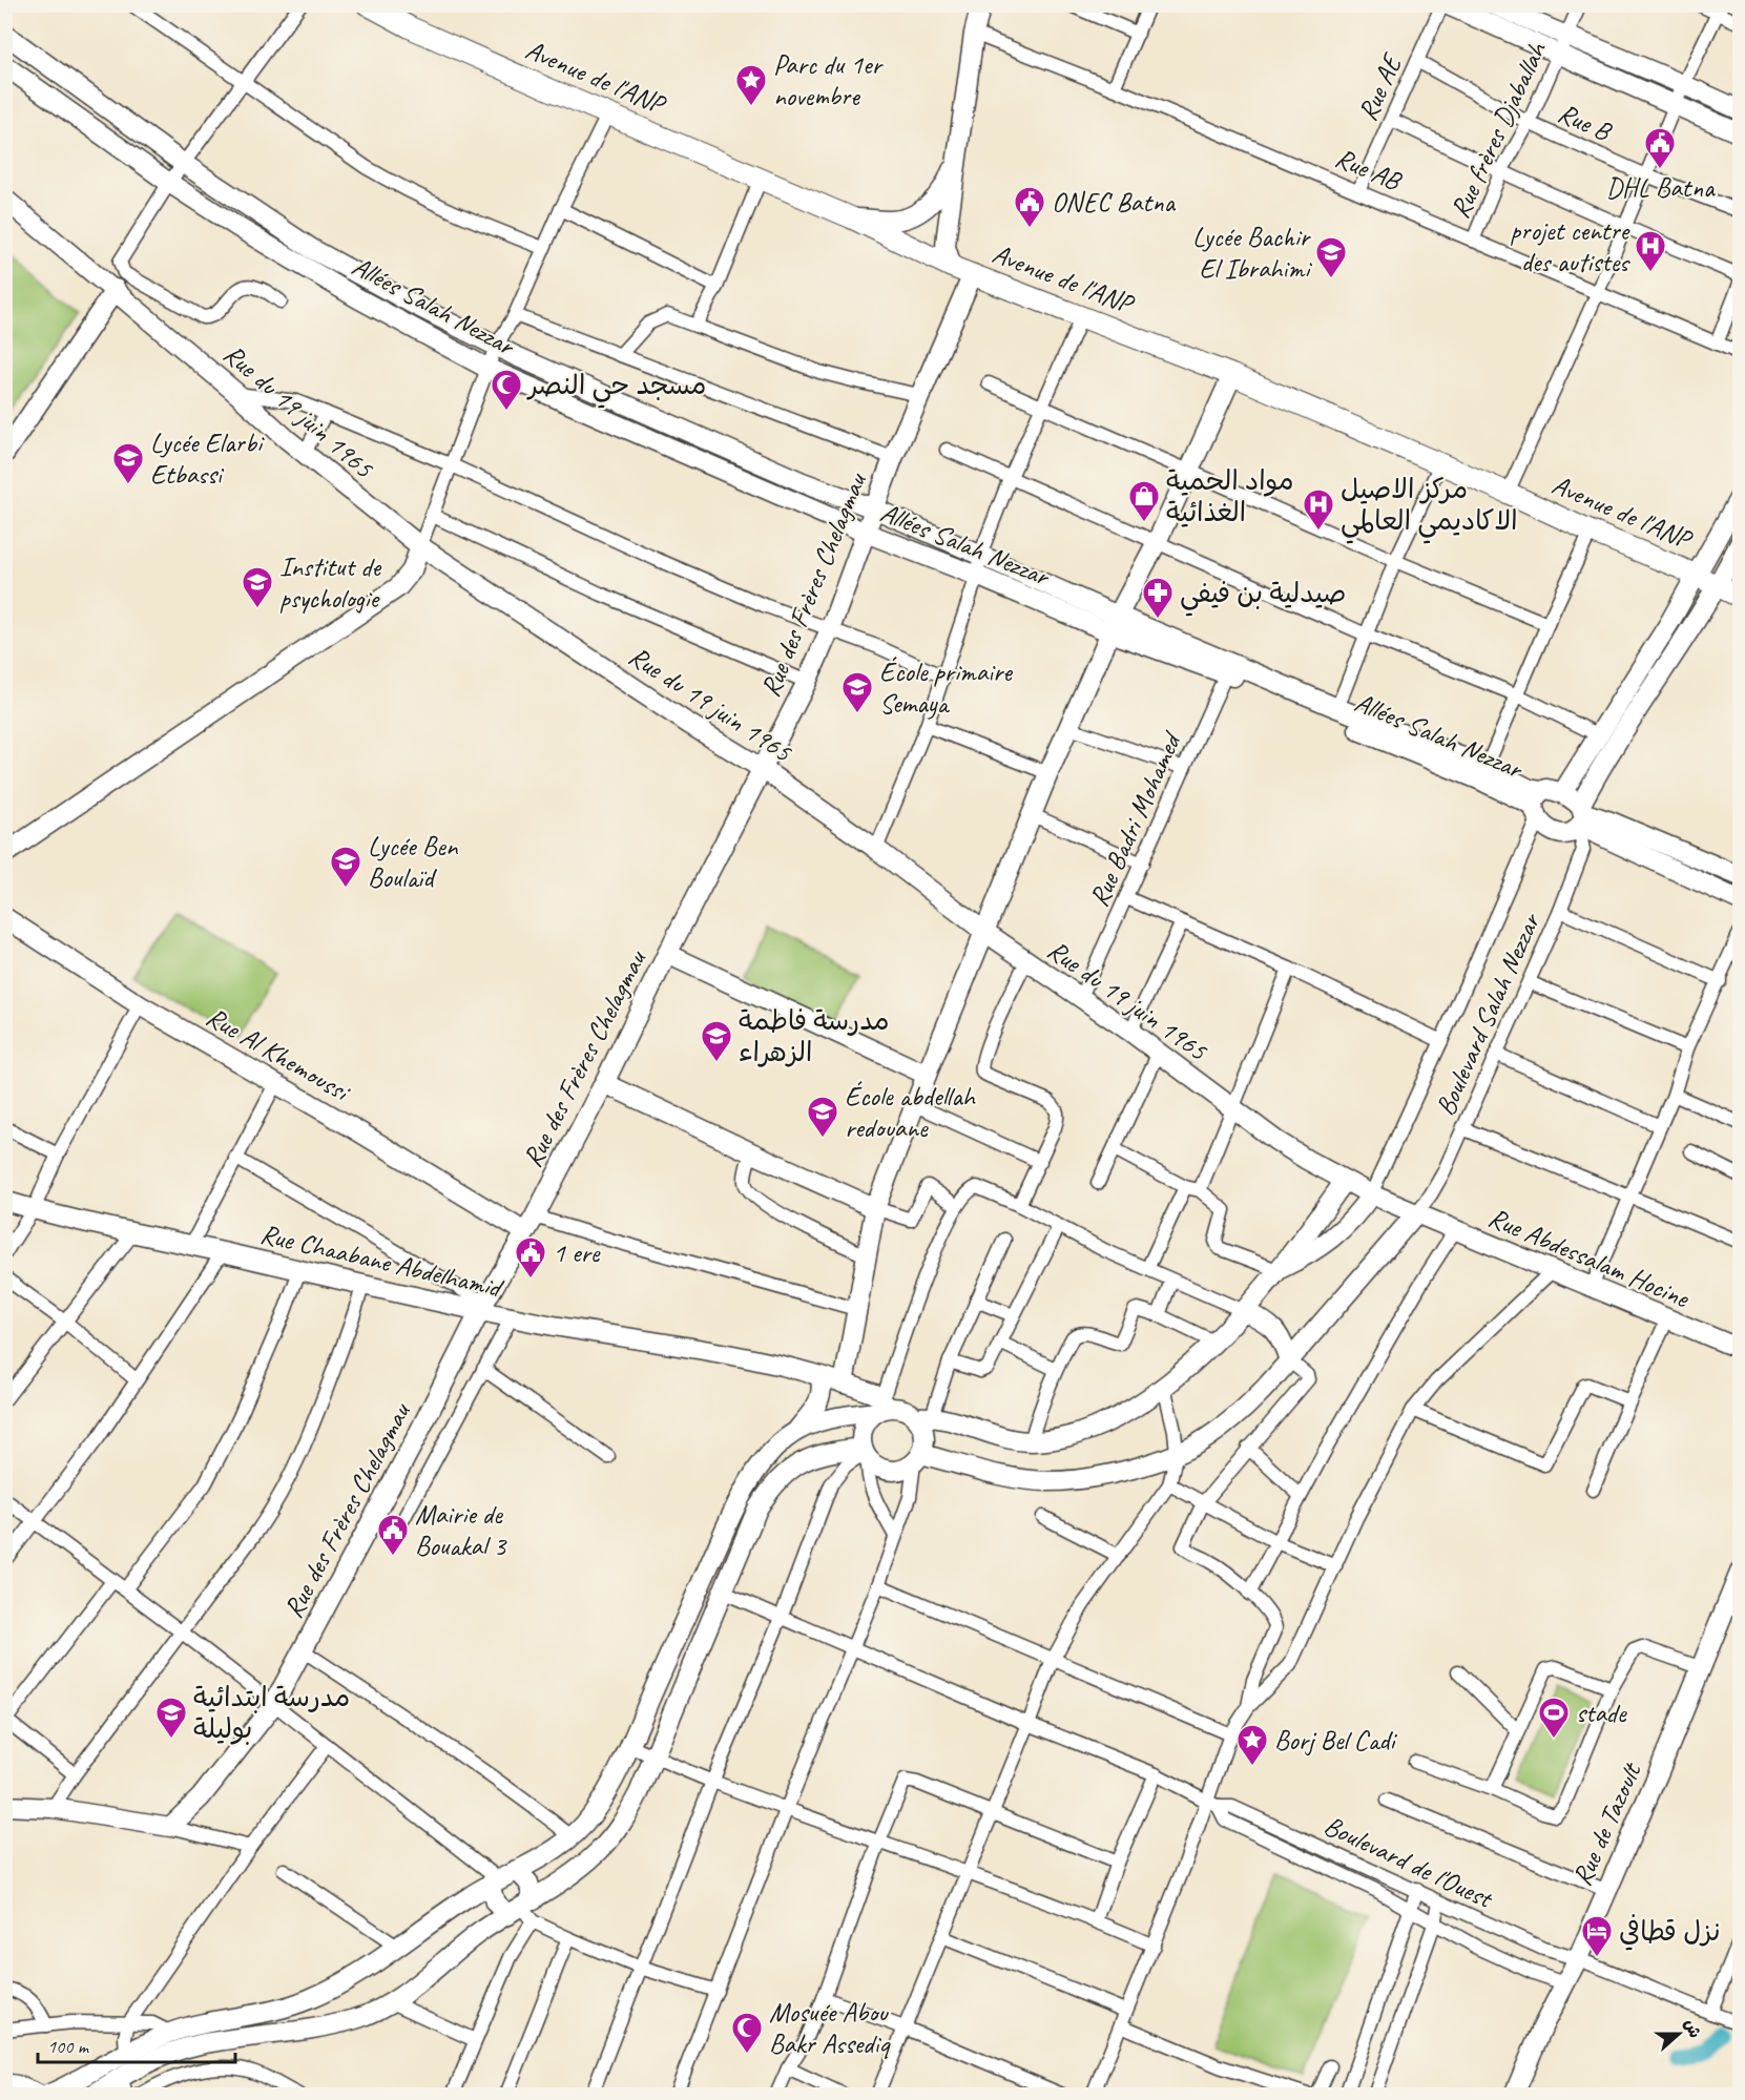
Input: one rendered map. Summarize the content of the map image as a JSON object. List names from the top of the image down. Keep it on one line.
{"streets":{"main road":["Avenue de l'ANP","Allées Salah Nezzar","Rue du 19 juin 1965","Rue des Frères Chelagmau","Rue Al Khemoussi","Rue Abdessalam Hocine","Rue Chaabane Abdelhamid","Rue de Tazoult"],"street":["Rue AE","Rue B","Rue frères Djaballah","Rue AB","Rue Badri Mohamed","Boulevard Salah Nezzar","Boulevard de l'Ouest"]},"crossings":[["Avenue de l'ANP","Rue des Frères Chelagmau"],["Rue AE","Rue B"],["Rue AE","Rue AB"],["Rue B","Rue frères Djaballah"],["Rue frères Djaballah","Rue AB"],["Allées Salah Nezzar","Rue des Frères Chelagmau"],["Allées Salah Nezzar","Rue Badri Mohamed"],["Allées Salah Nezzar","Boulevard Salah Nezzar"],["Rue du 19 juin 1965","Rue des Frères Chelagmau"],["Rue du 19 juin 1965","Rue Badri Mohamed"],["Rue du 19 juin 1965","Boulevard Salah Nezzar"],["Rue du 19 juin 1965","Rue Abdessalam Hocine"],["Rue des Frères Chelagmau","Rue Al Khemoussi"],["Rue des Frères Chelagmau","Rue Chaabane Abdelhamid"],["Boulevard Salah Nezzar","Rue Abdessalam Hocine"],["Rue de Tazoult","Boulevard de l'Ouest"]],"places":{"place":["Parc du 1er novembre","Borj Bel Cadi"],"public building":["DHL Batna","ONEC Batna","1 ere","Mairie de Bouakal 3"],"hospital":["projet centre des autistes","مركز الاصيل الاكاديمي العالمي"],"school or university":["Lycée Bachir El Ibrahimi","Lycée Elarbi Etbassi","Institut de psychologie","École primaire Semaya","Lycée Ben Boulaïd","مدرسة فاطمة الزهراء","École abdellah redouane","مدرسة ابتدائية بوليلة"],"mosque":["مسجد حي النصر","Mosuée Abou Bakr Assediq"],"shop":["مواد الحمية الغذائية"],"pharmacy":["صيدلية بن فيفي"],"sports":["stade"],"hotel":["نزل قطافي"]},"scale_bar":"100 m","north":"right"}
